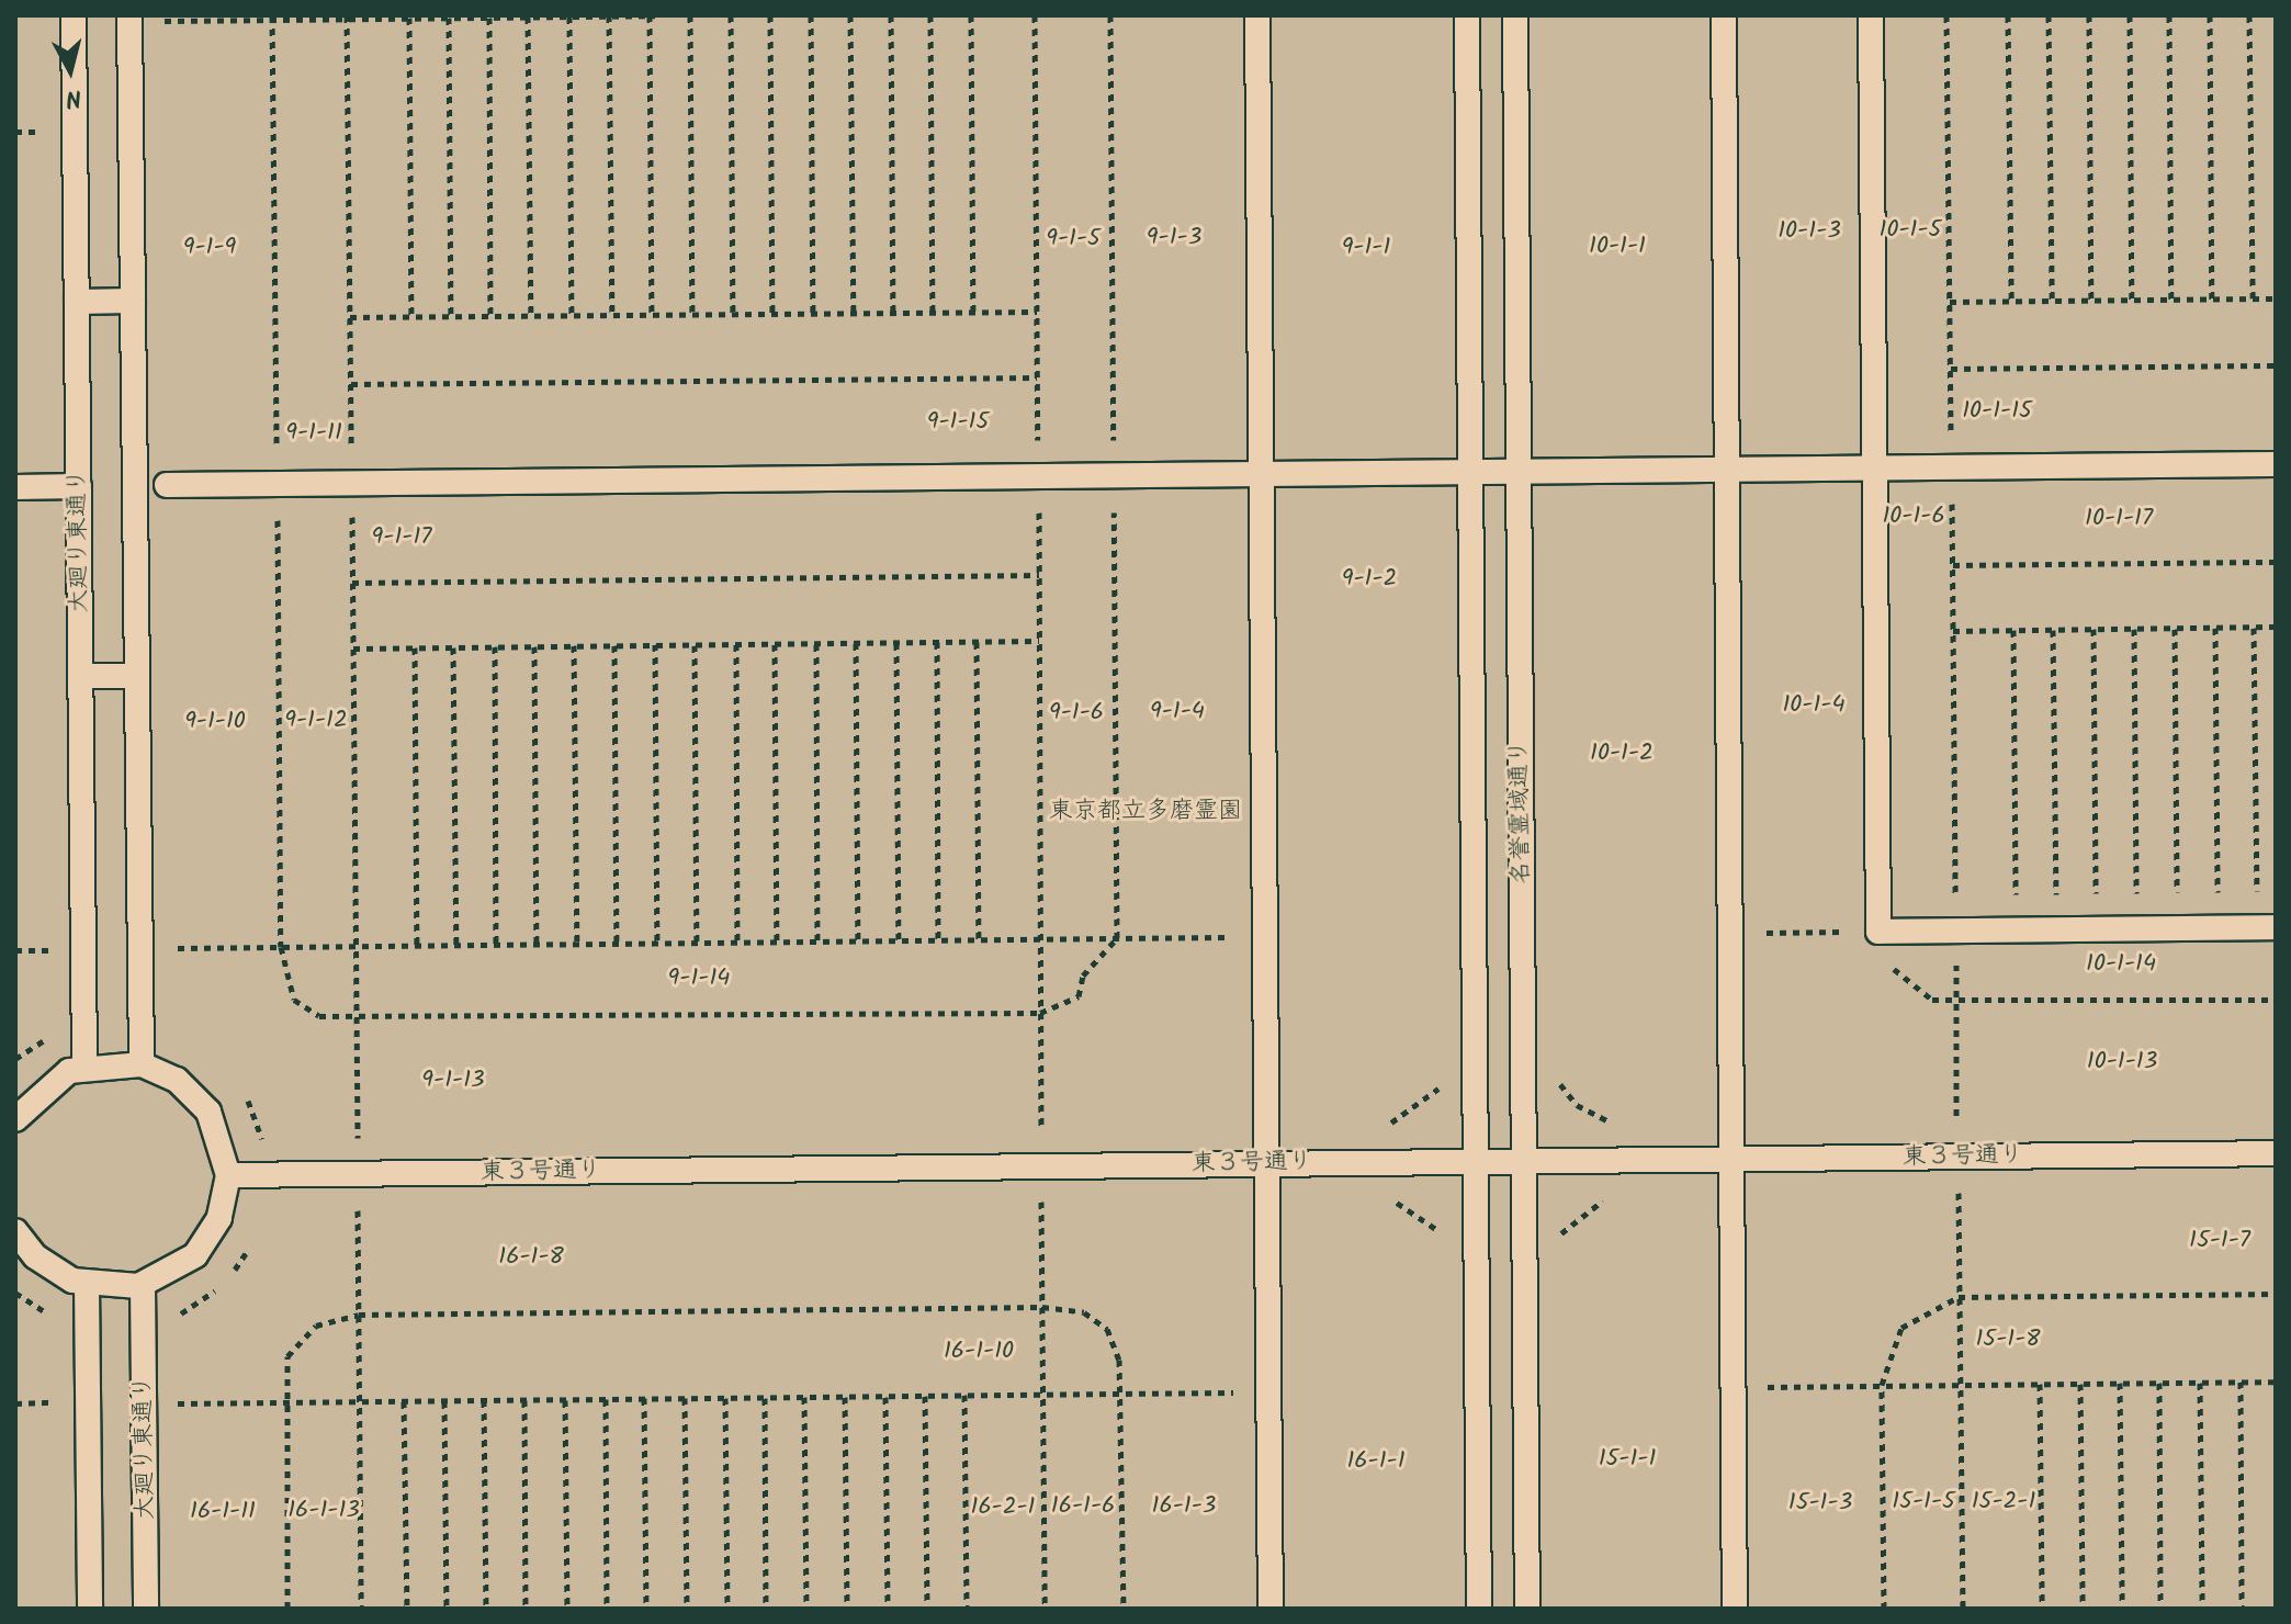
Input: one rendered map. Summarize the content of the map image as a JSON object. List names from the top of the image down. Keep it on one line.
{"streets":{"lane":["大廻り東通り","名誉霊域通り","東３号通り"]},"crossings":[["名誉霊域通り","東３号通り"]],"parks":["10-1-5","10-1-3","9-1-3","9-1-5","10-1-1","9-1-9","9-1-1","10-1-15","9-1-15","9-1-11","10-1-6","10-1-17","9-1-17","9-1-2","10-1-4","9-1-4","9-1-6","9-1-12","9-1-10","10-1-2","東京都立多磨霊園","10-1-14","9-1-14","10-1-13","9-1-13","15-1-7","16-1-8","15-1-8","16-1-10","15-1-1","16-1-1","15-1-5","15-2-1","15-1-3","16-1-6","16-1-3","16-2-1","16-1-13","16-1-11"],"north":"bottom"}
